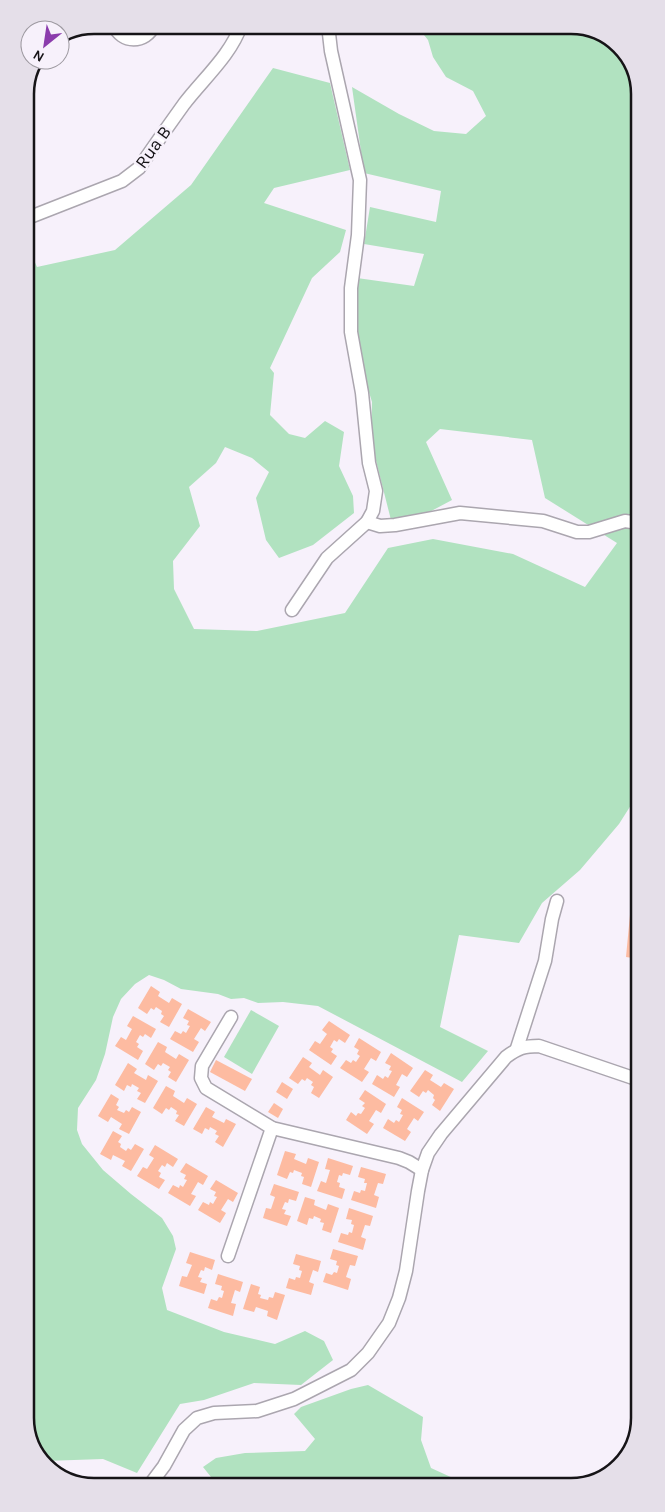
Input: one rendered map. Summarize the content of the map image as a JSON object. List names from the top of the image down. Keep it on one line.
{"streets":{"street":["Rua B"]},"north":"bottom left"}
